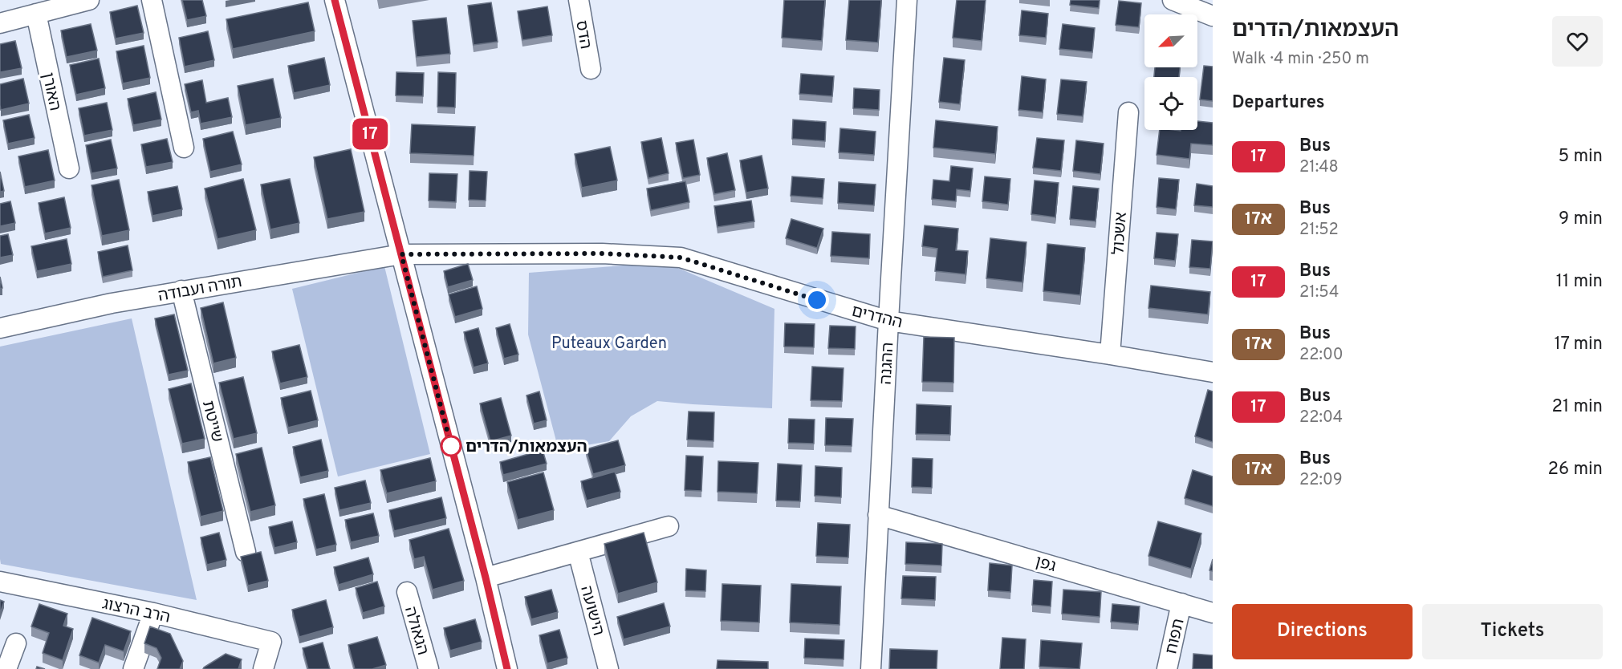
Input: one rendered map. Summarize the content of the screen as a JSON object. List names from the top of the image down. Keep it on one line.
{"streets":{"street":["הדס","האורן","אשכול","תורה ועבודה","ההדרים","ההגנה","שייטת","גפן","הרב הרצוג","הישועה","הגאולה","תפוח"]},"crossings":[["אשכול","ההדרים"],["תורה ועבודה","ההדרים"],["תורה ועבודה","שייטת"],["ההדרים","ההגנה"],["ההגנה","גפן"],["גפן","תפוח"]],"parks":["Puteaux Garden"],"places":["העצמאות/הדרים"],"lines":["bus line 17"],"north":"bottom left","page":{"on_map":"17","heading":[["העצמאות/הדרים","Walk · 4 min · 250 m"],"Departures"],"list":[{"mark":"17","name":"Bus","note":"21:48","value":"5 min"},{"mark":"17א","name":"Bus","note":"21:52","value":"9 min"},{"mark":"17","name":"Bus","note":"21:54","value":"11 min"},{"mark":"17א","name":"Bus","note":"22:00","value":"17 min"},{"mark":"17","name":"Bus","note":"22:04","value":"21 min"},{"mark":"17א","name":"Bus","note":"22:09","value":"26 min"}],"buttons":["Directions","Tickets"]}}
